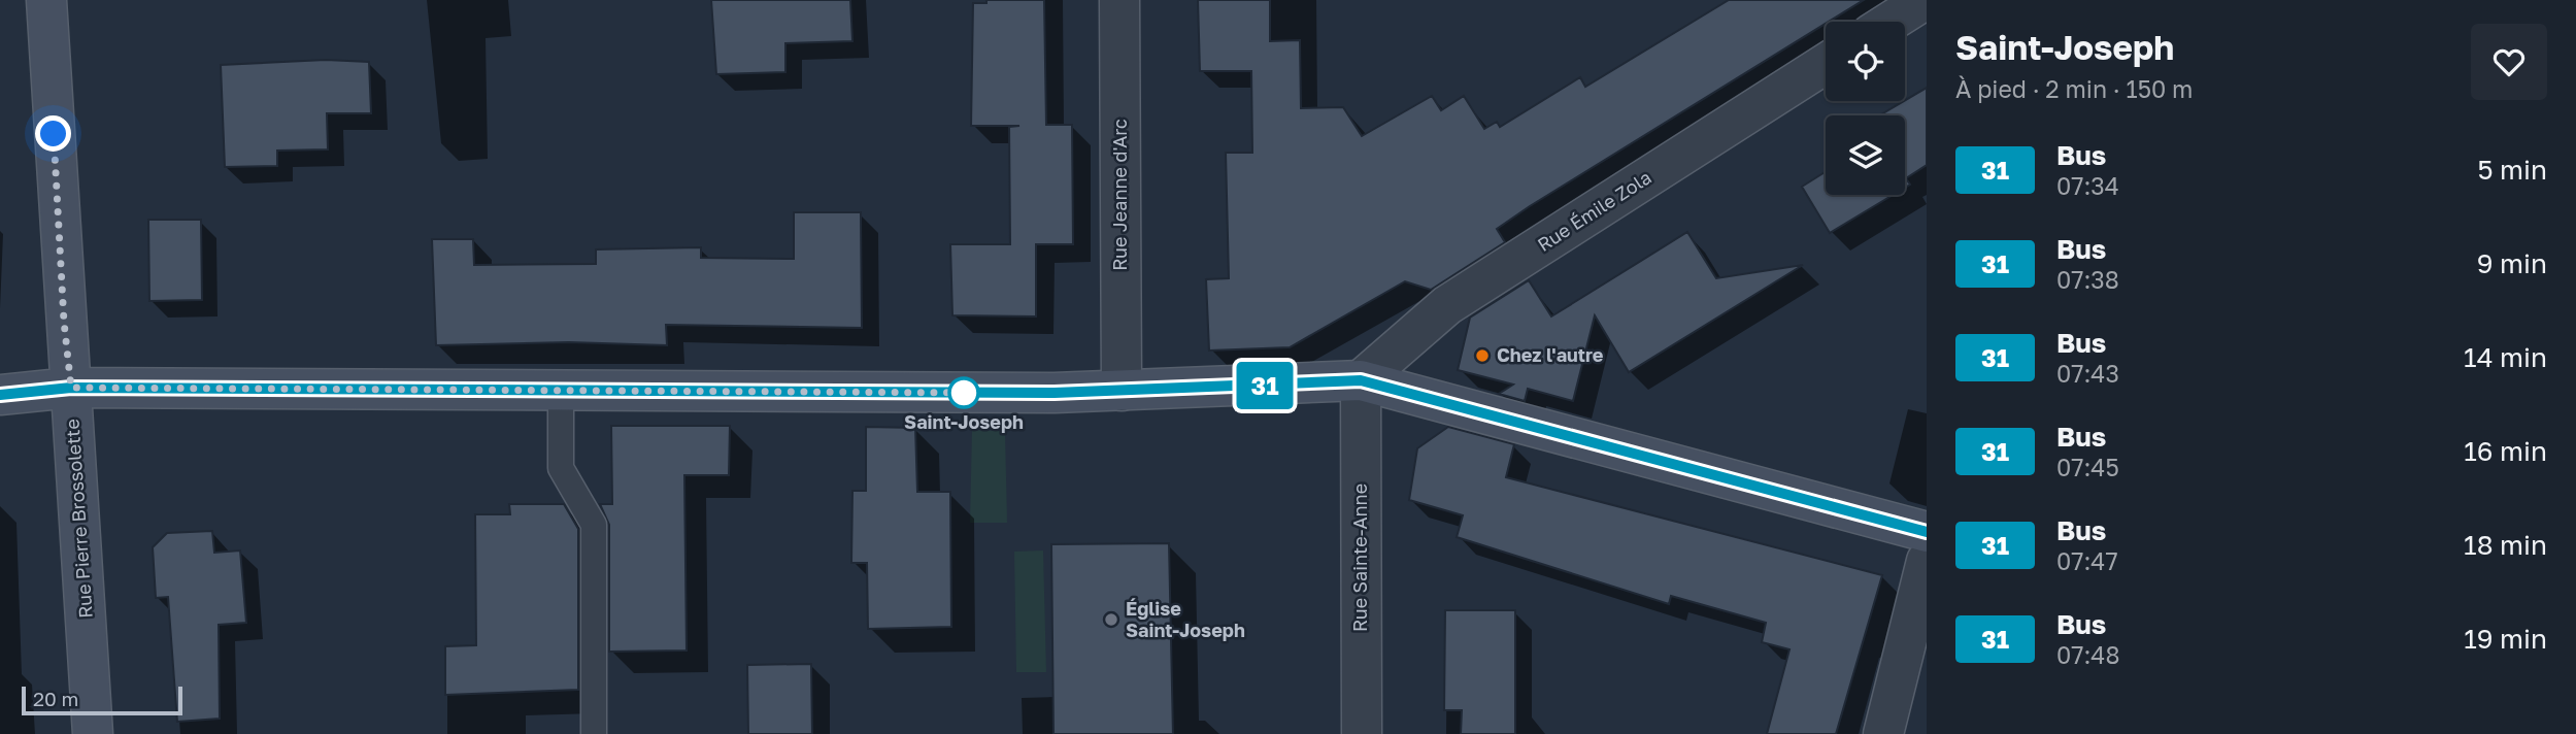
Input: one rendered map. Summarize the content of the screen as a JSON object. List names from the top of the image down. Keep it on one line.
{"streets":{"street":["Rue Jeanne d'Arc","Rue Émile Zola","Rue Pierre Brossolette","Rue Sainte-Anne"]},"crossings":[["Rue Émile Zola","Rue Sainte-Anne"]],"places":["Chez l'autre","Saint-Joseph","Église Saint-Joseph"],"lines":["bus line 31"],"scale_bar":"20 m","page":{"on_map":"31","heading":["Saint-Joseph","À pied · 2 min · 150 m"],"list":[{"mark":"31","name":"Bus","note":"07:34","value":"5 min"},{"mark":"31","name":"Bus","note":"07:38","value":"9 min"},{"mark":"31","name":"Bus","note":"07:43","value":"14 min"},{"mark":"31","name":"Bus","note":"07:45","value":"16 min"},{"mark":"31","name":"Bus","note":"07:47","value":"18 min"},{"mark":"31","name":"Bus","note":"07:48","value":"19 min"}],"scale":"20 m"}}
